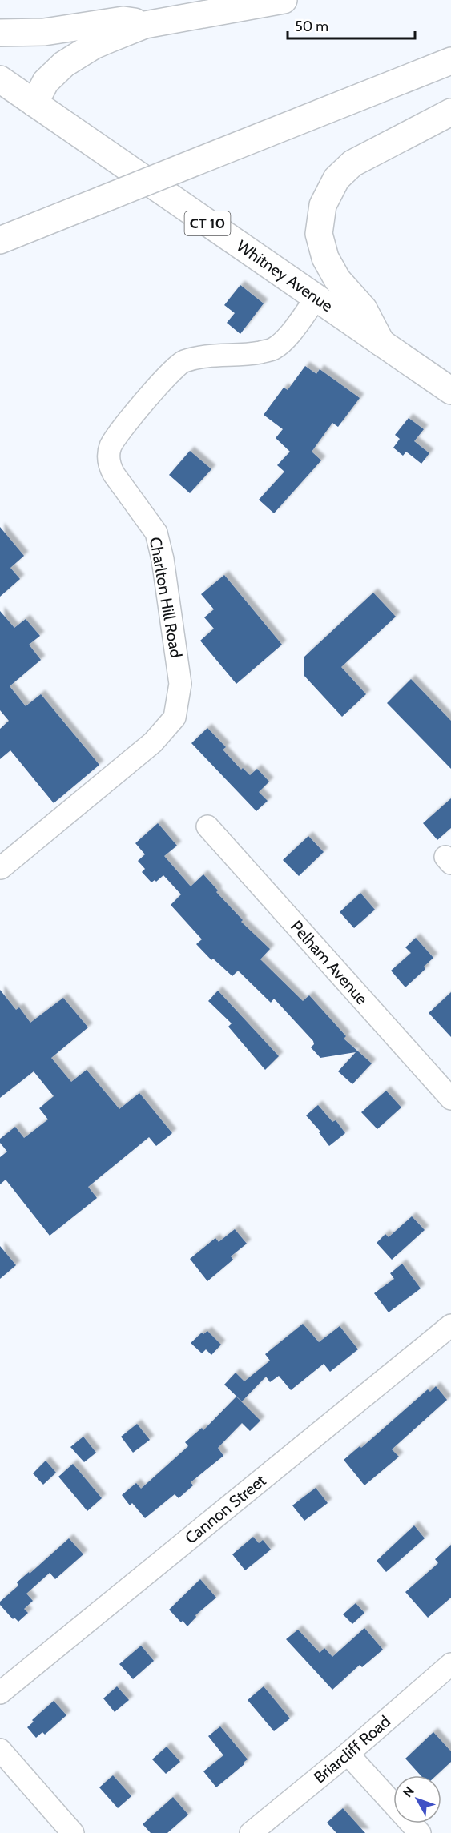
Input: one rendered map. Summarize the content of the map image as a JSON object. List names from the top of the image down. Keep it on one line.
{"streets":{"main road":["CT 10","Whitney Avenue"],"street":["Charlton Hill Road","Pelham Avenue","Cannon Street","Briarcliff Road"]},"crossings":[["Whitney Avenue","Charlton Hill Road"]],"scale_bar":"50 m","north":"top left"}
